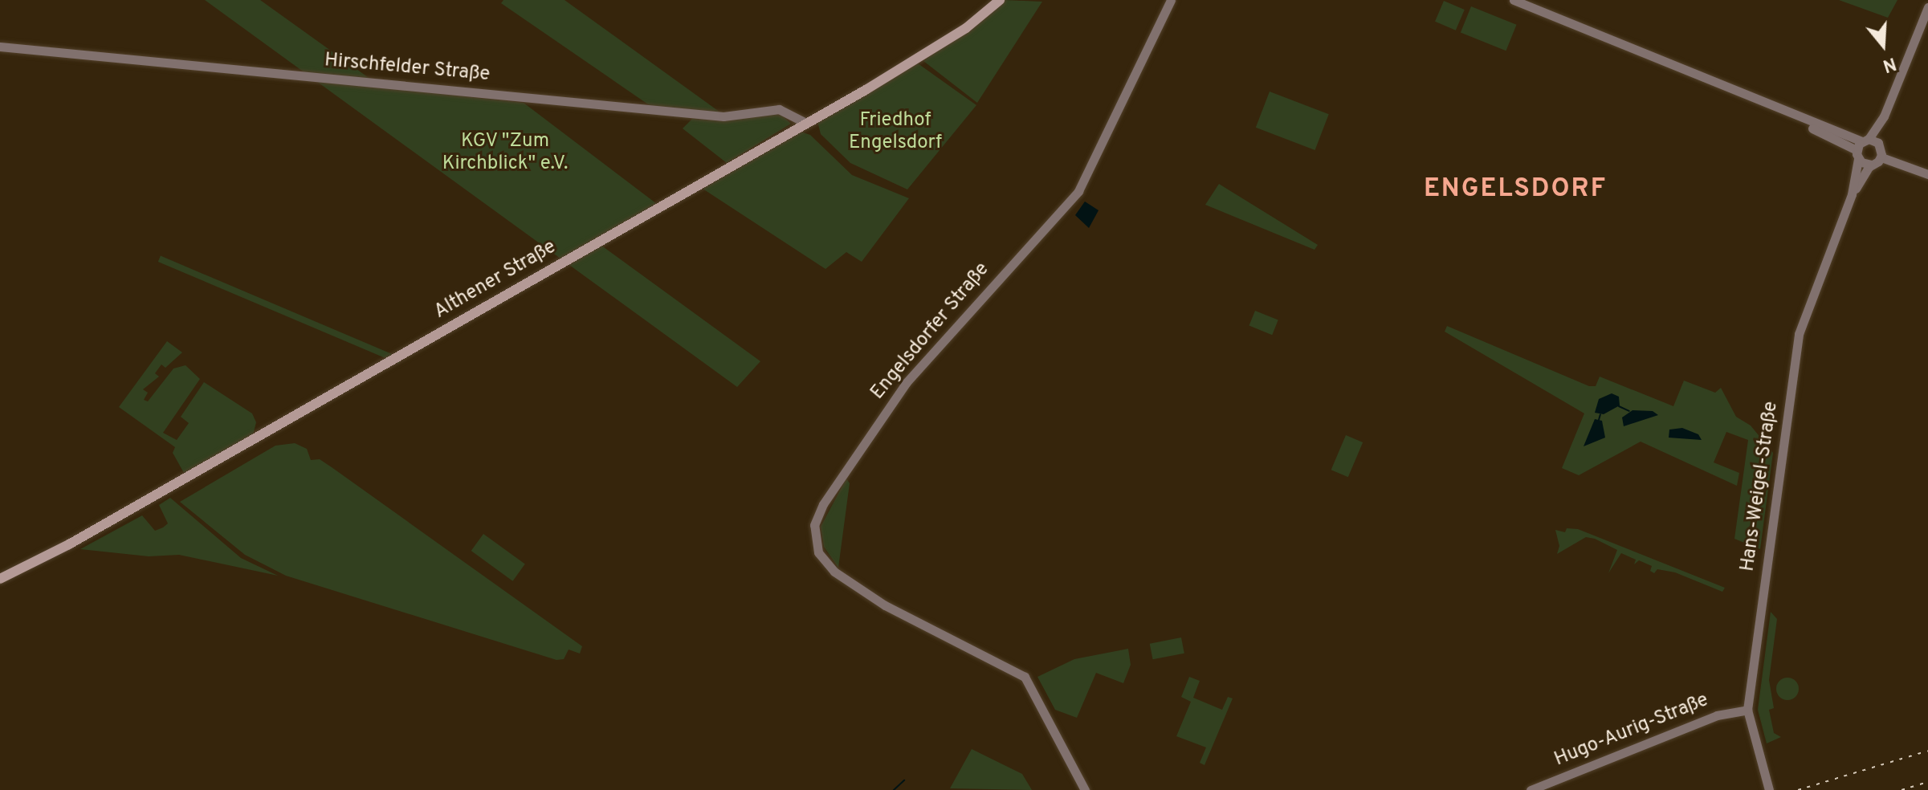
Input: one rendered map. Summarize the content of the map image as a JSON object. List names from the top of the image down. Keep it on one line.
{"streets":{"main road":["Althener Straße"],"street":["Hirschfelder Straße","Engelsdorfer Straße","Hans-Weigel-Straße","Hugo-Aurig-Straße"]},"crossings":[["Hirschfelder Straße","Althener Straße"],["Hans-Weigel-Straße","Hugo-Aurig-Straße"]],"districts":["ENGELSDORF"],"parks":["Friedhof Engelsdorf","KGV \"Zum Kirchblick\" e.V."],"north":"bottom"}
